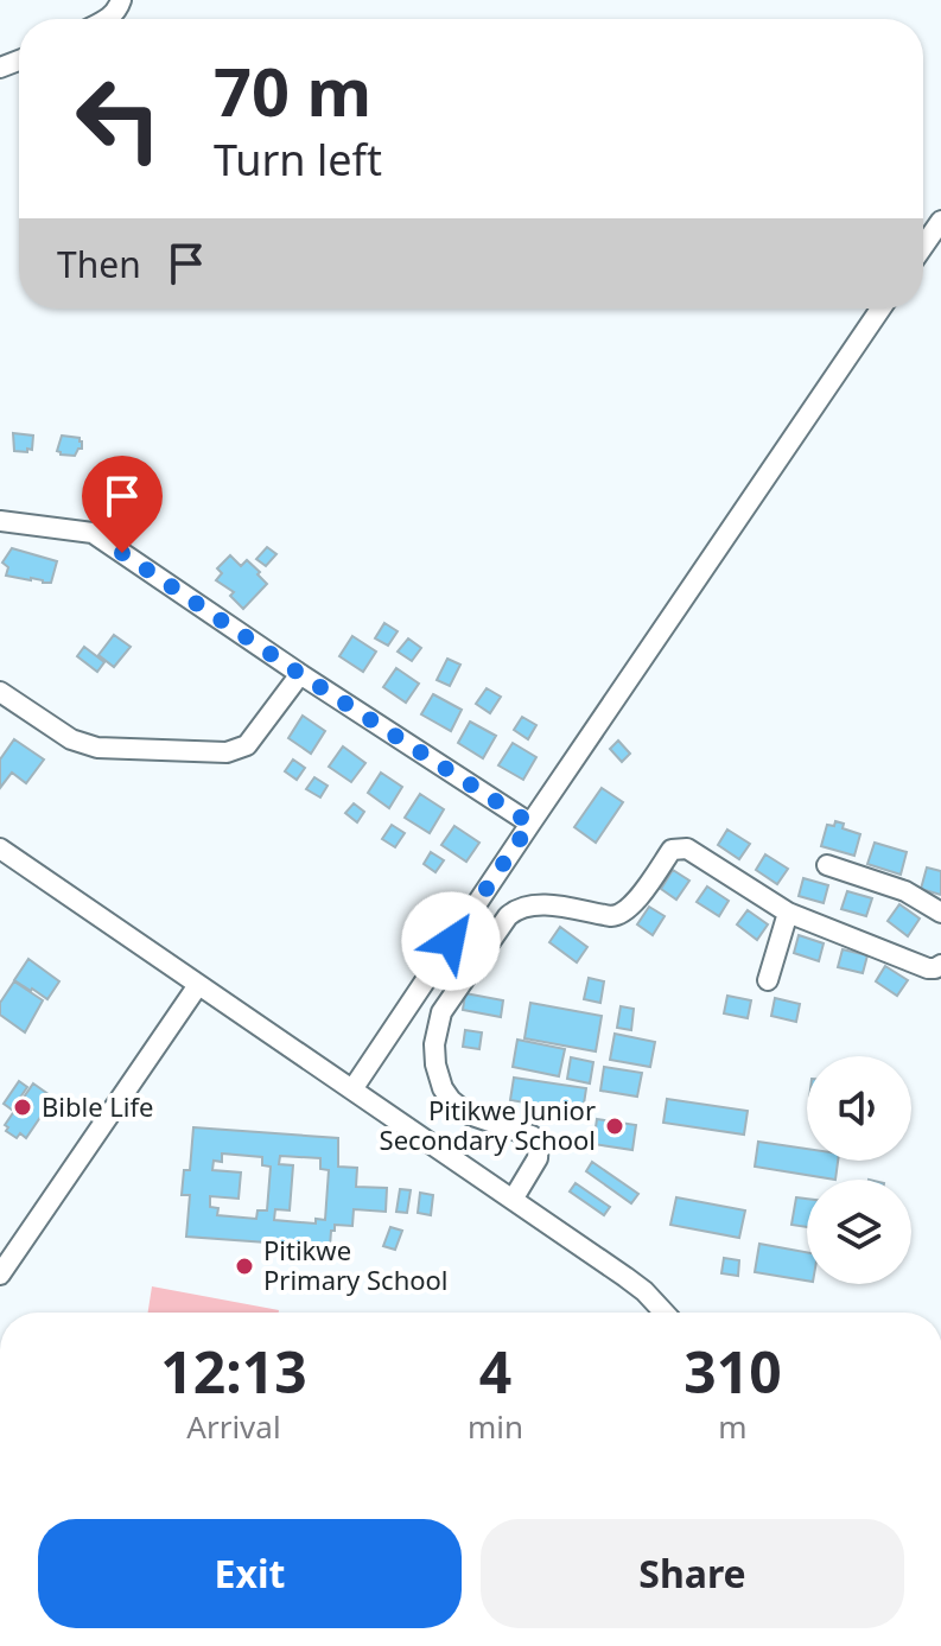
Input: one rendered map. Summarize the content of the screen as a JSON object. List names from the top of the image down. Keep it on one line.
{"places":["Bible Life","Pitikwe Junior Secondary School","Pitikwe Primary School"],"page":{"turn":["70 m","Turn left"],"then":"Then","eta":["12:13","Arrival","4","min","310","m"],"buttons":["Exit","Share"]}}
